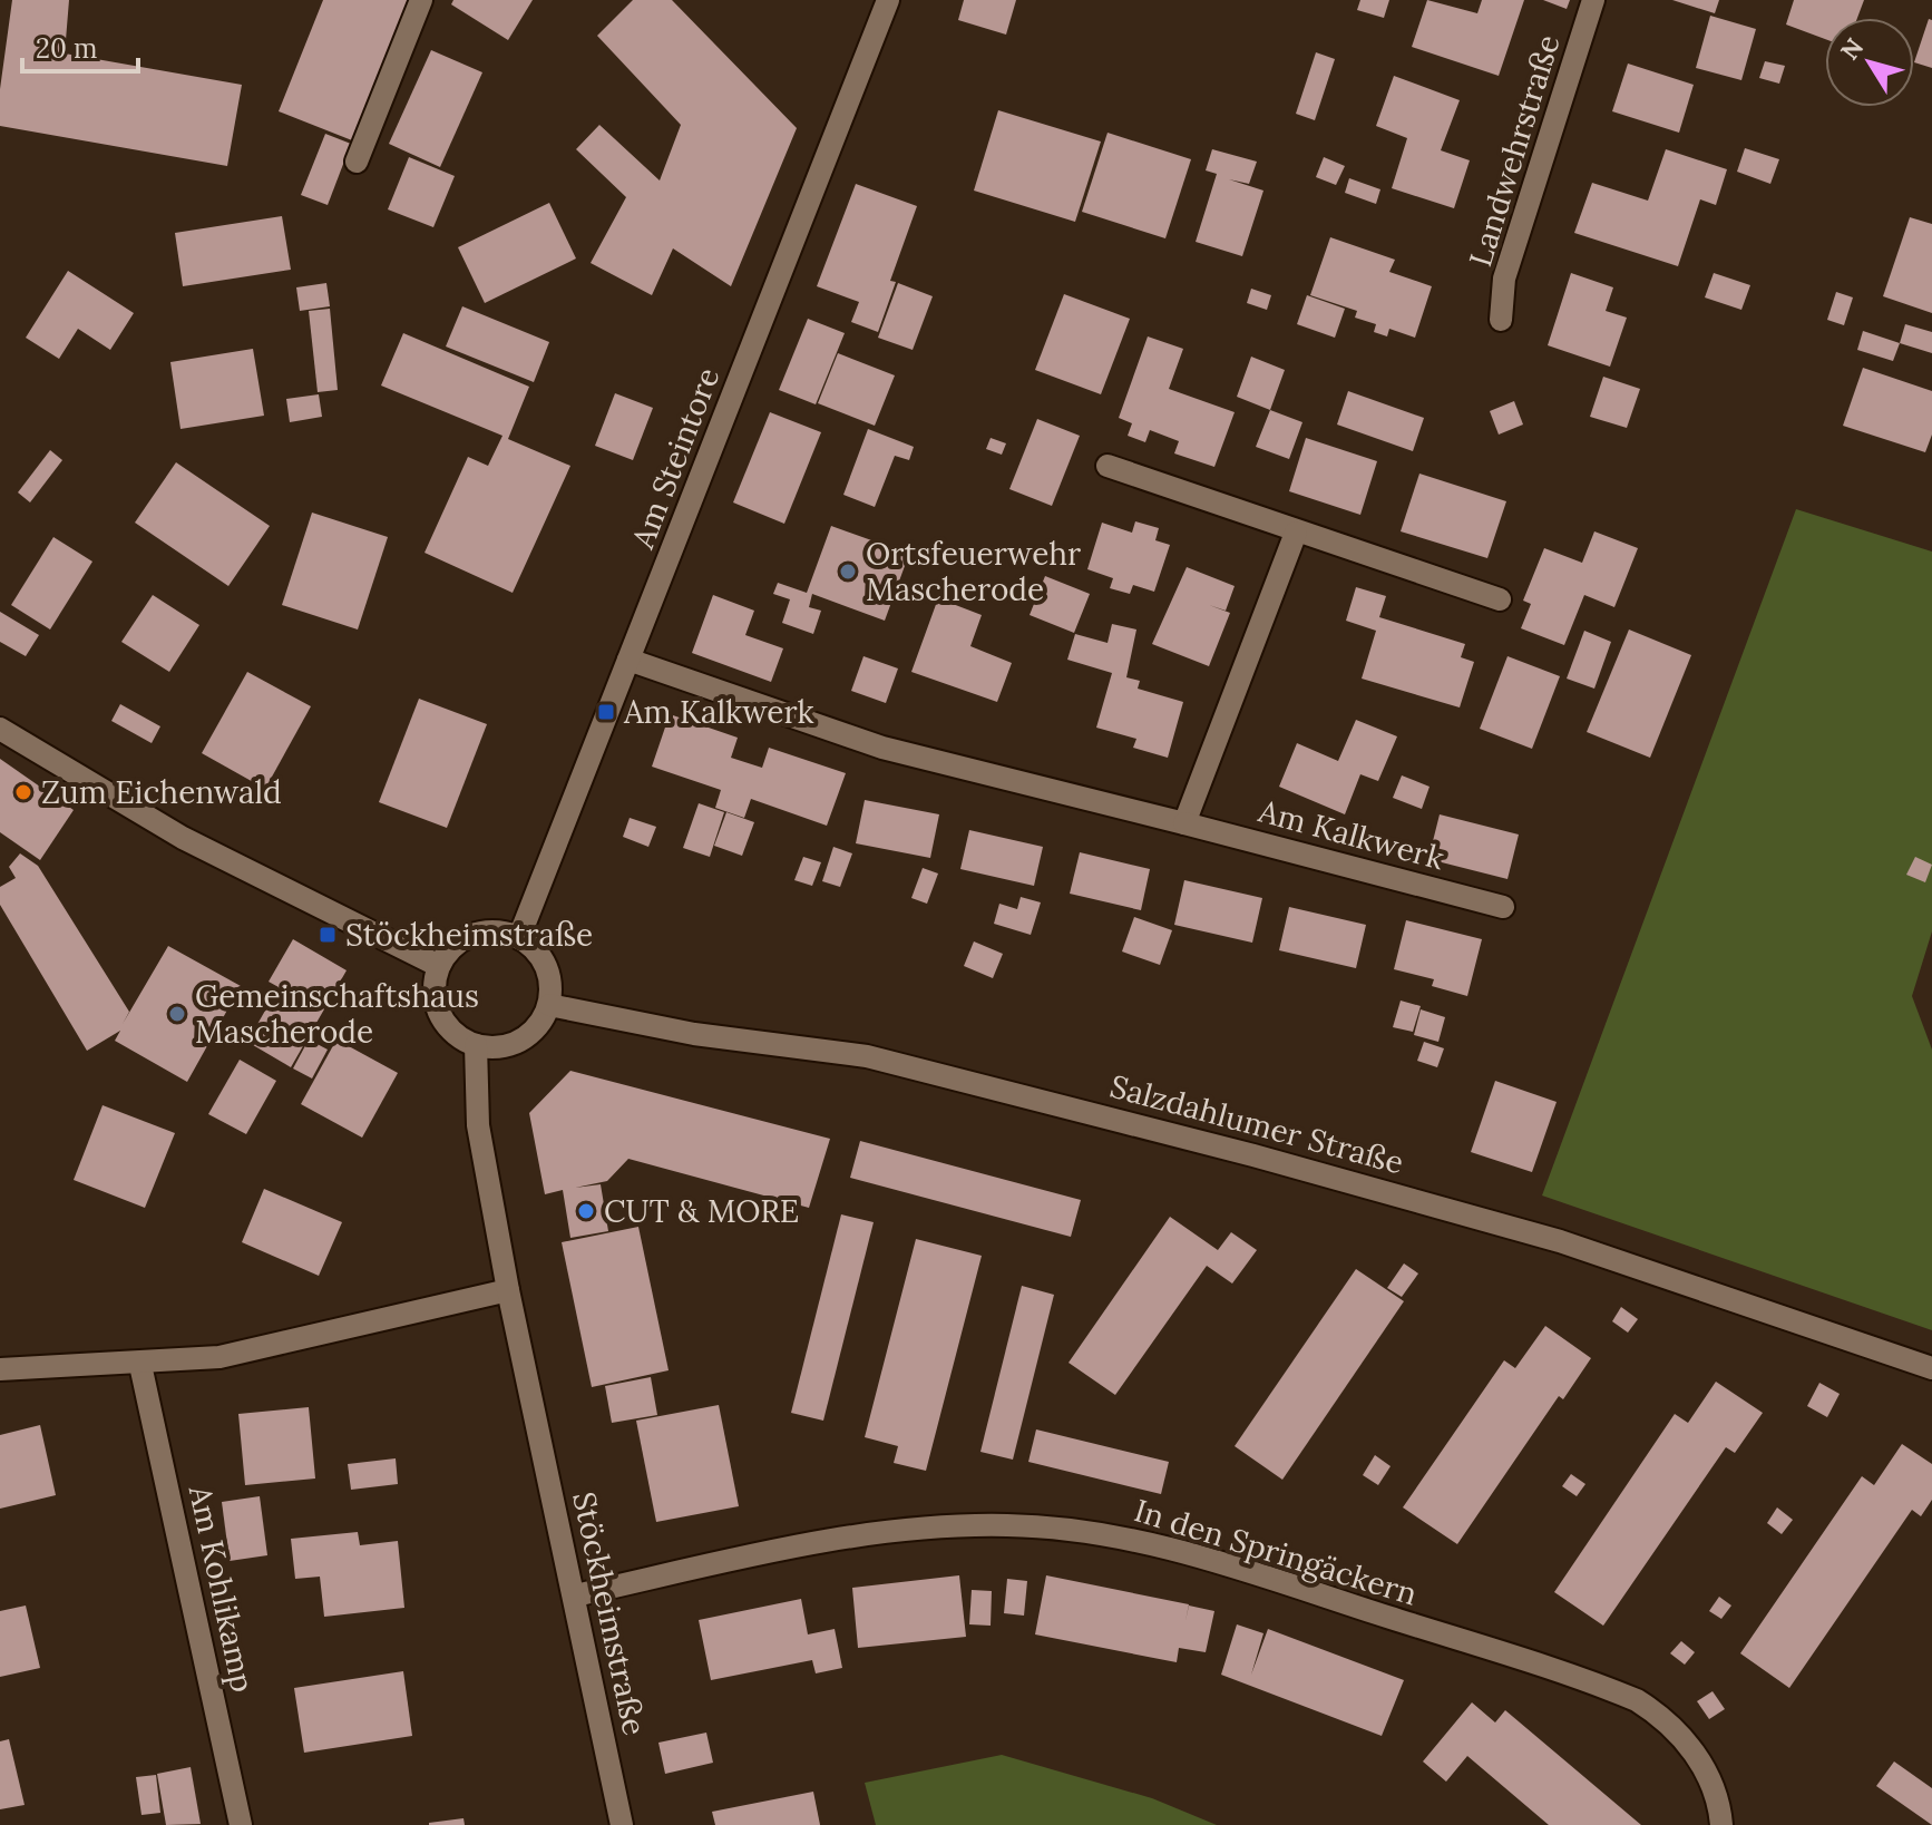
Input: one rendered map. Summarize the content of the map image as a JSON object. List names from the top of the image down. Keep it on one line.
{"streets":{"street":["Landwehrstraße","Am Steintore","Am Kalkwerk","Salzdahlumer Straße","In den Springäckern","Am Kohlikamp","Stöckheimstraße"]},"crossings":[["Am Steintore","Am Kalkwerk"],["Am Steintore","Salzdahlumer Straße"],["Am Steintore","Stöckheimstraße"],["Salzdahlumer Straße","Stöckheimstraße"],["In den Springäckern","Stöckheimstraße"]],"places":{"other":["Ortsfeuerwehr Mascherode","Zum Eichenwald","Gemeinschaftshaus Mascherode","CUT & MORE"],"transit":["Am Kalkwerk","Stöckheimstraße"]},"scale_bar":"20 m","north":"top left"}
